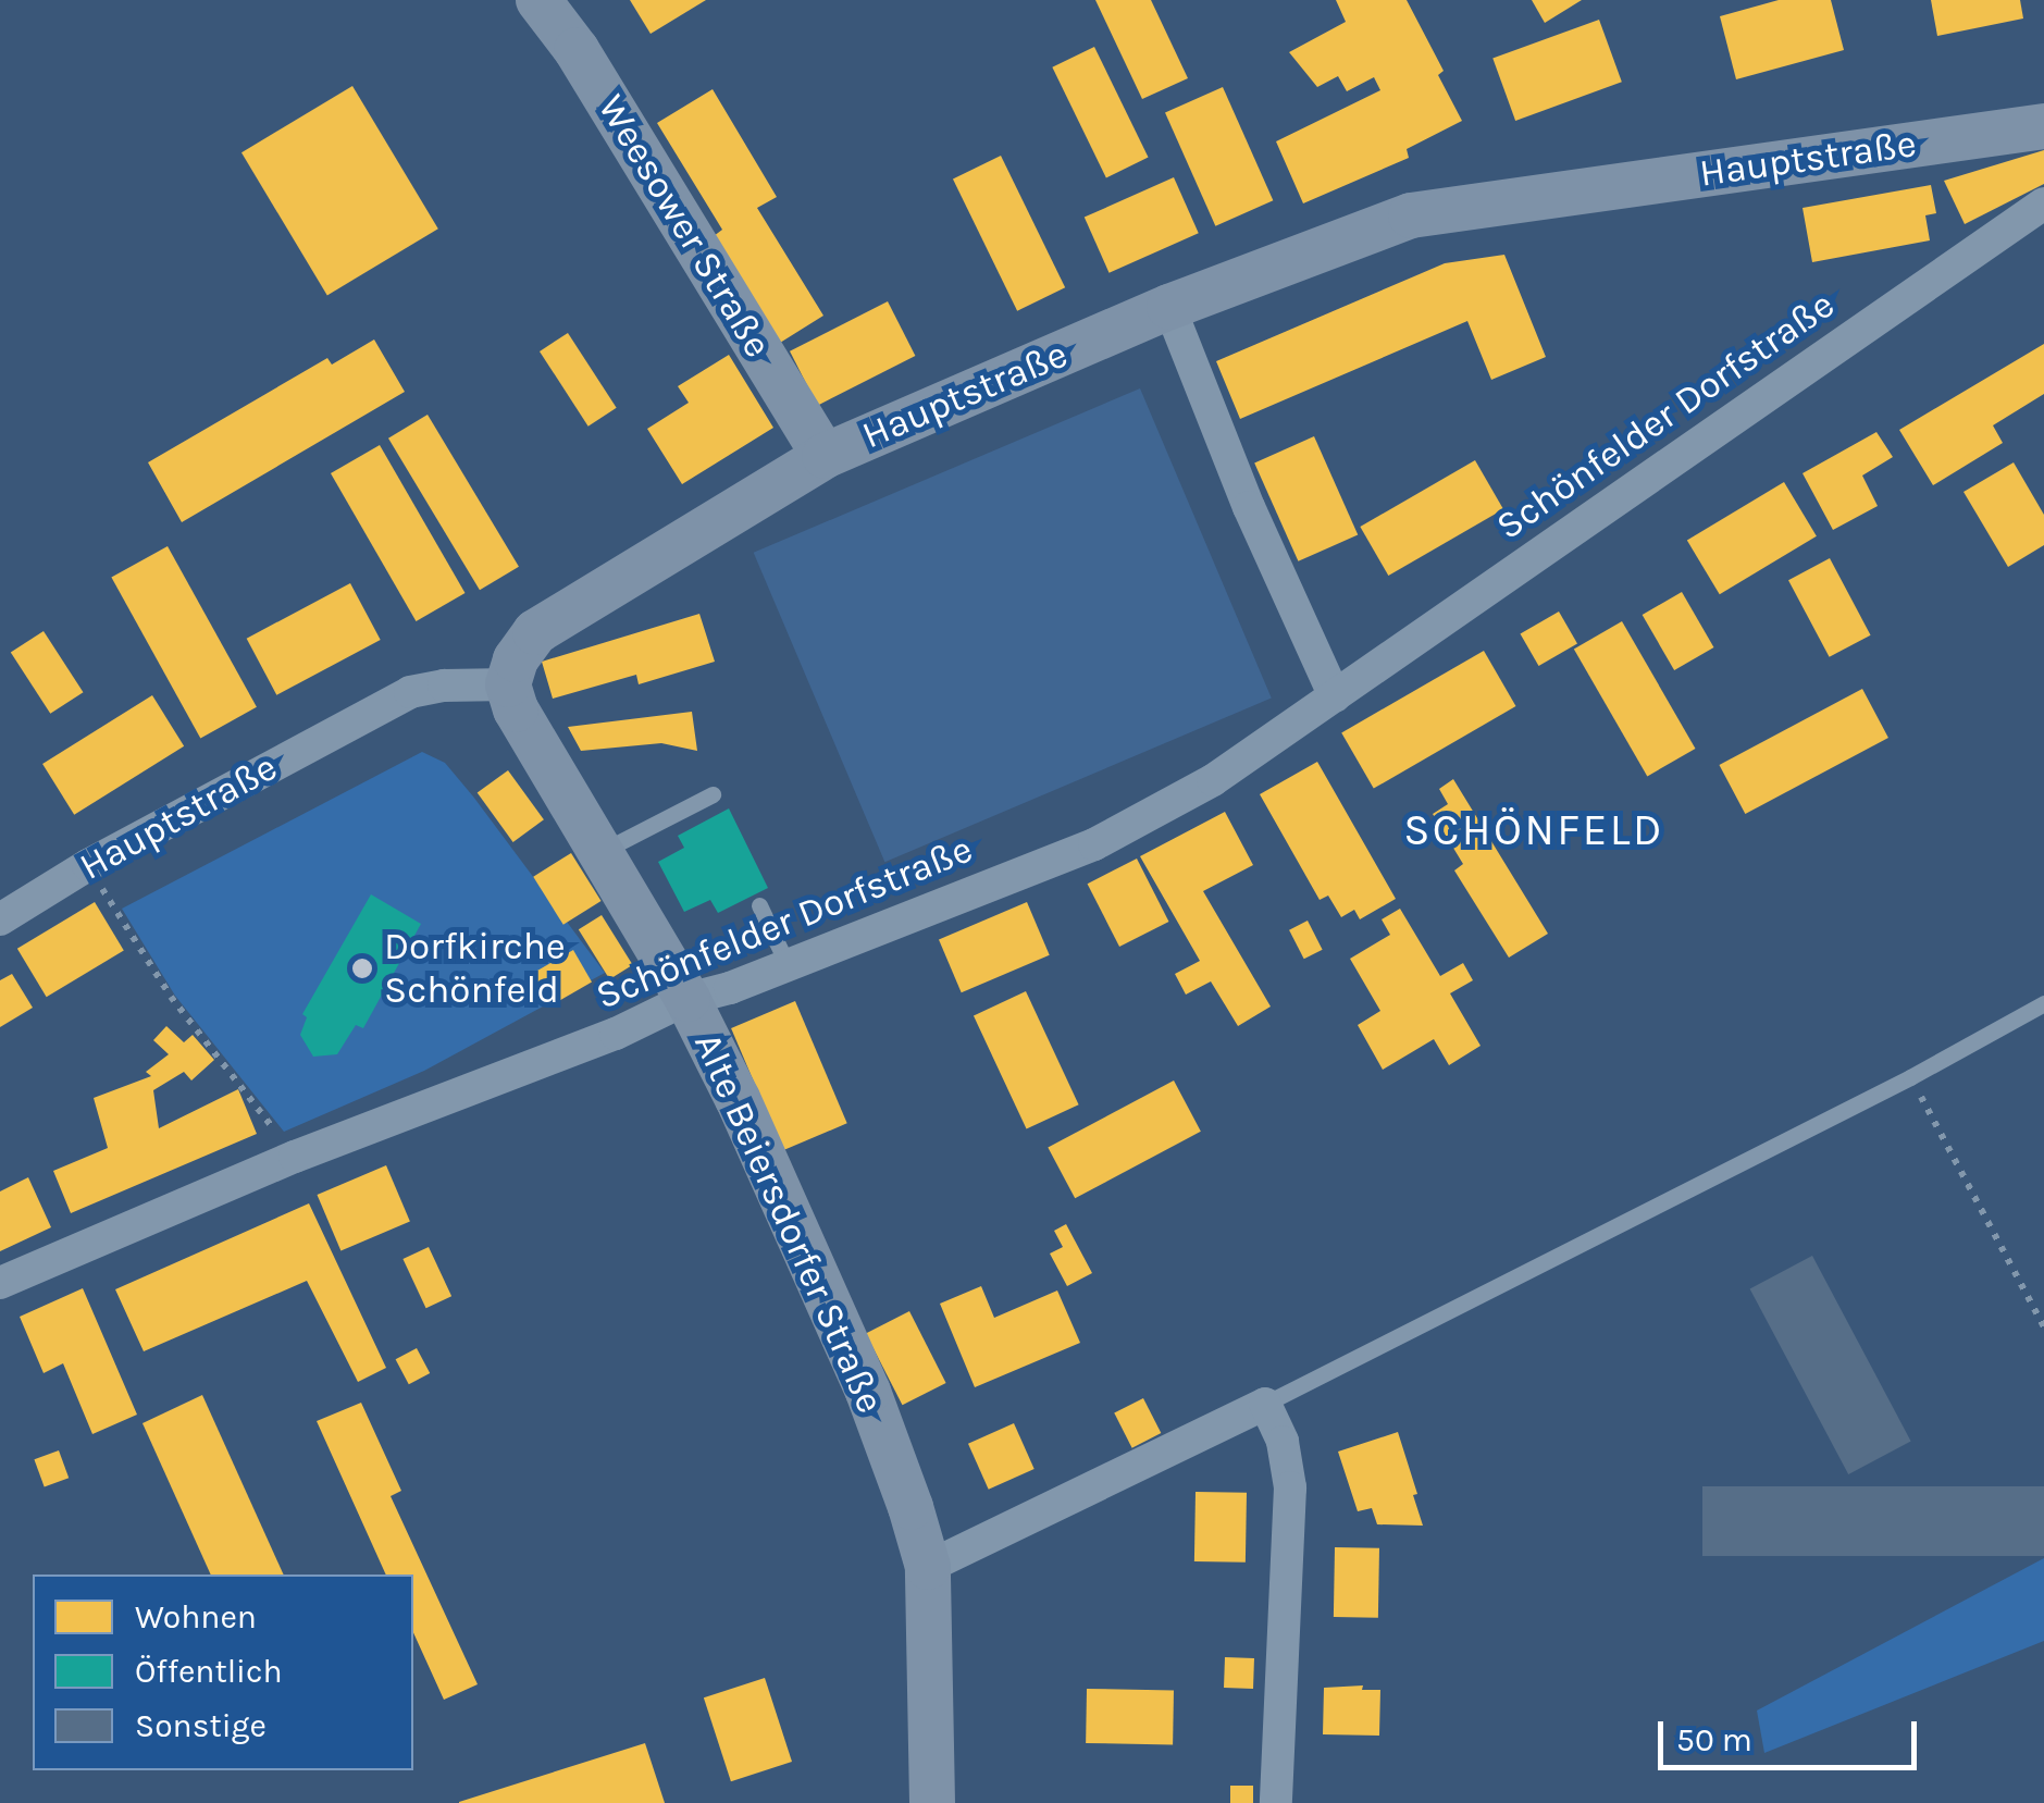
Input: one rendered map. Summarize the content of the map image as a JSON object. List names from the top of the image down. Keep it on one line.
{"streets":{"main road":["Hauptstraße","Weesower Straße","Alte Beiersdorfer Straße"],"street":["Schönfelder Dorfstraße"]},"crossings":[["Hauptstraße","Weesower Straße"],["Hauptstraße","Alte Beiersdorfer Straße"],["Schönfelder Dorfstraße","Alte Beiersdorfer Straße"]],"districts":["SCHÖNFELD"],"places":["Dorfkirche Schönfeld"],"legend":["Wohnen","Öffentlich","Sonstige"],"scale_bar":"50 m"}
